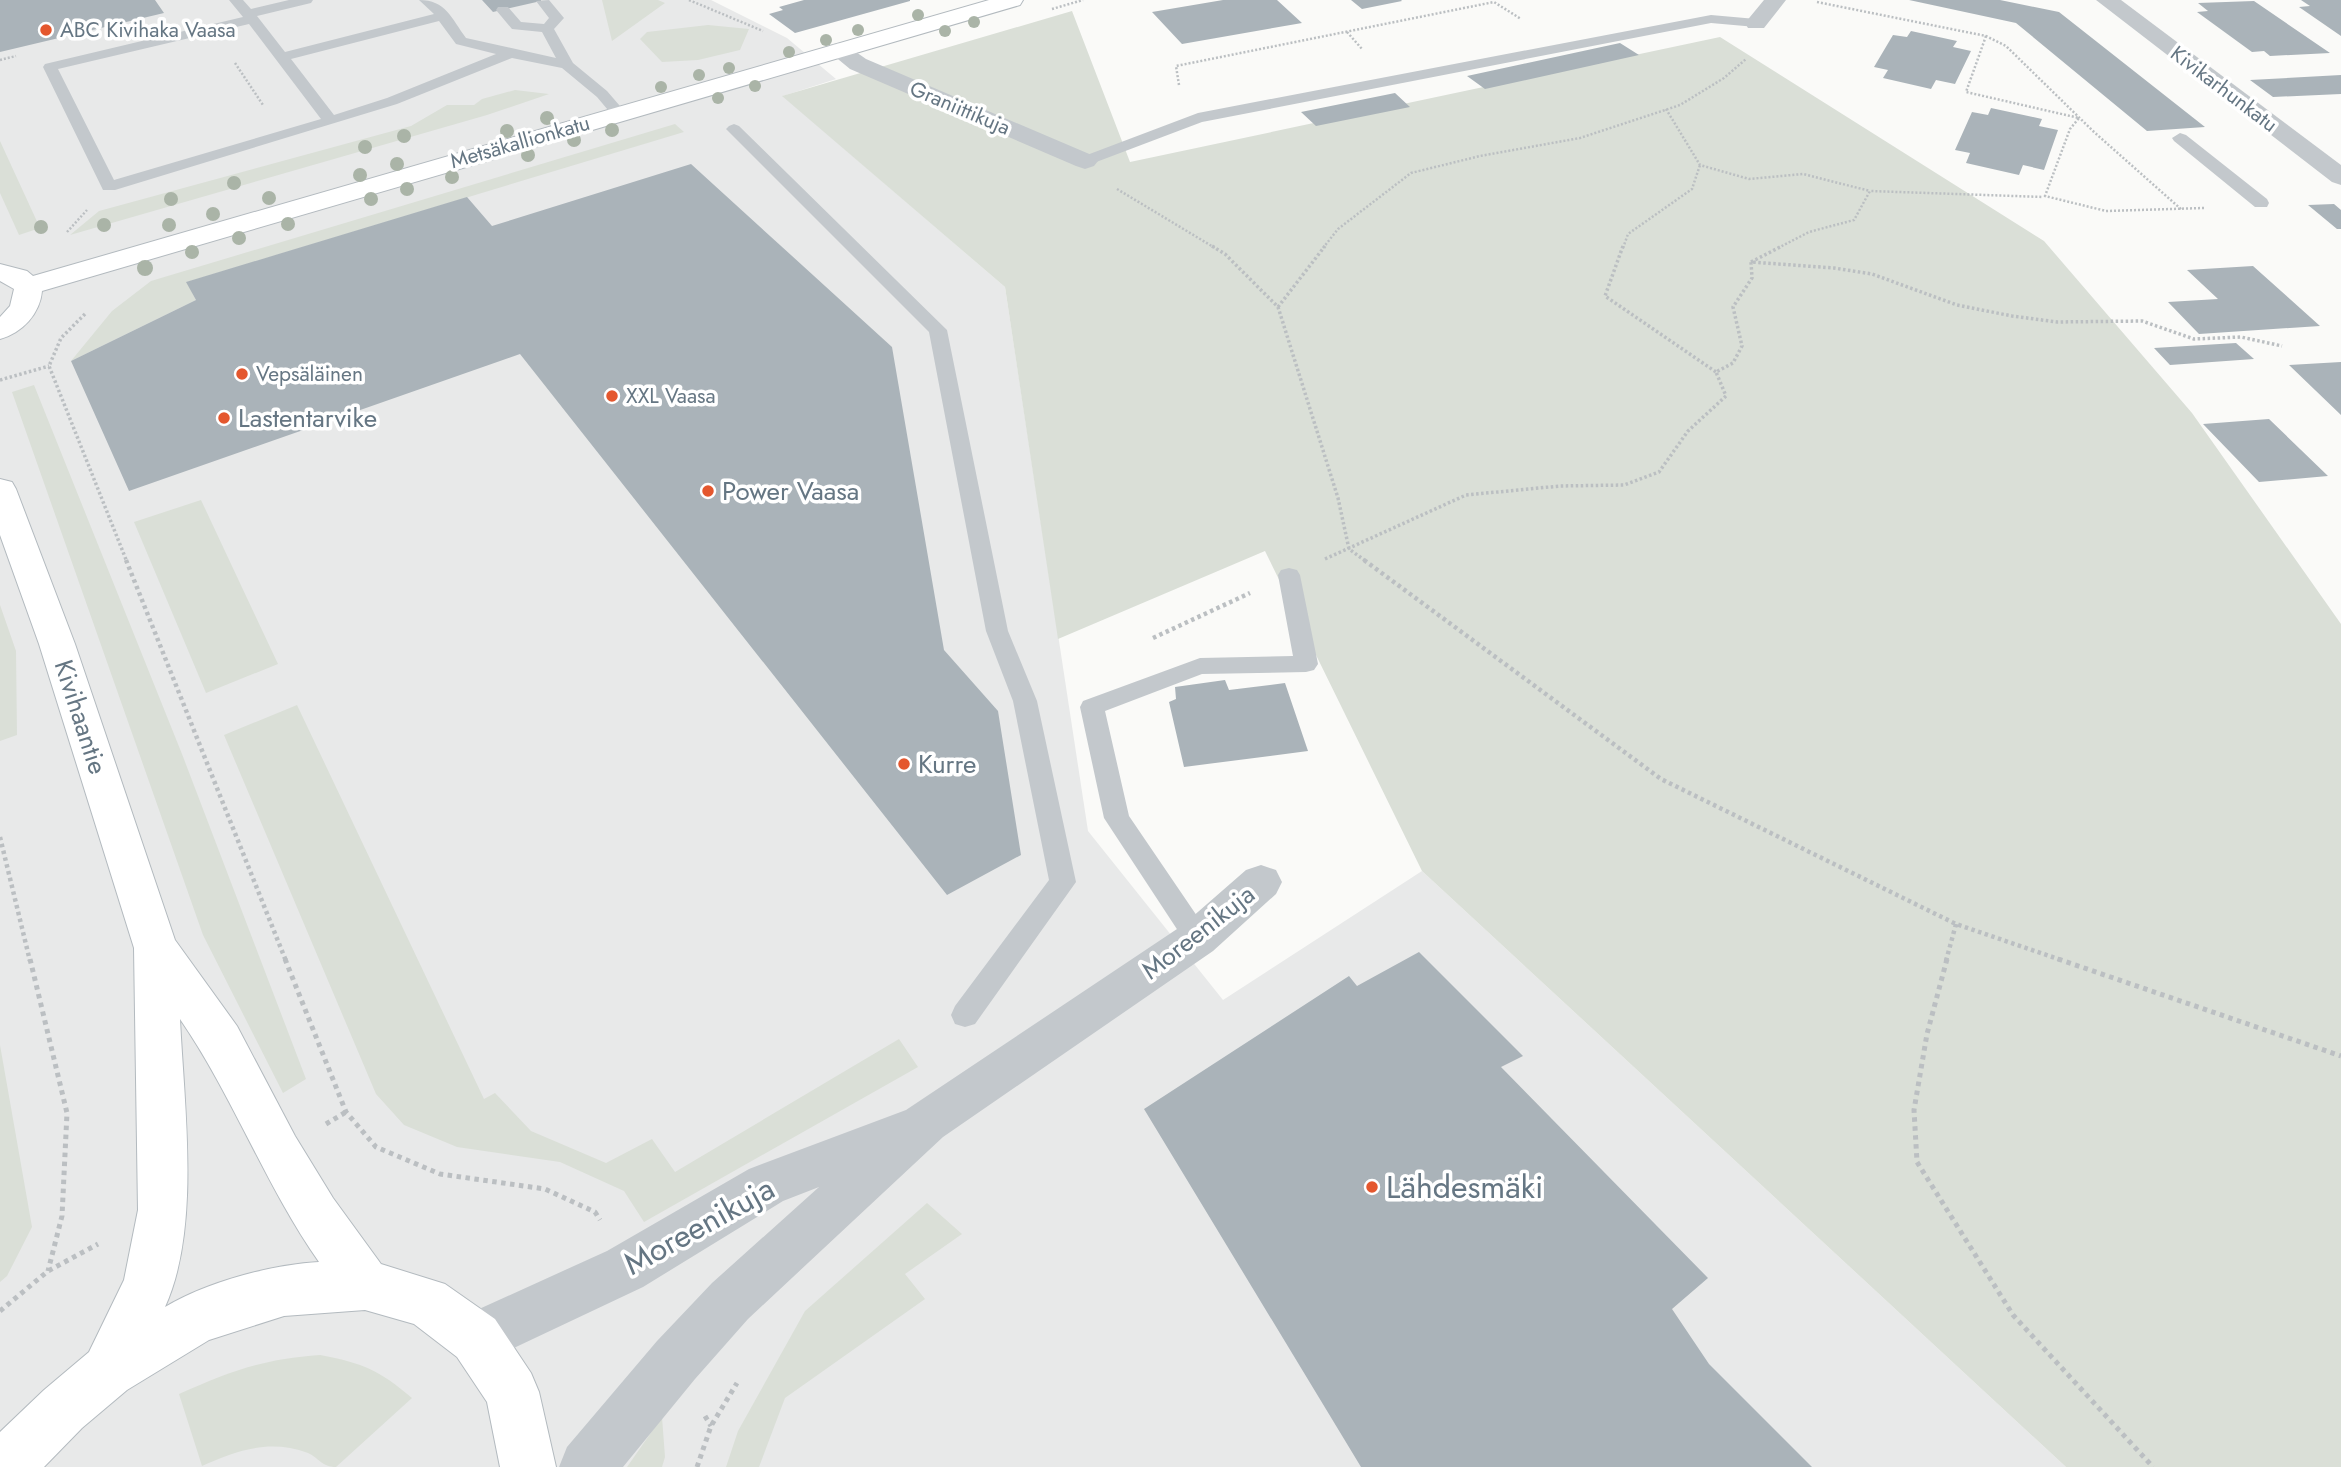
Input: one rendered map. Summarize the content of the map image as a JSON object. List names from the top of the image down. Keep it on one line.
{"streets":{"main road":["Metsäkallionkatu","Kivihaantie"],"street":["Kivikarhunkatu","Graniittikuja","Moreenikuja"]},"crossings":[["Graniittikuja","Metsäkallionkatu"]],"places":["ABC Kivihaka Vaasa","Vepsäläinen","XXL Vaasa","Lastentarvike","Power Vaasa","Kurre","Lähdesmäki"]}
